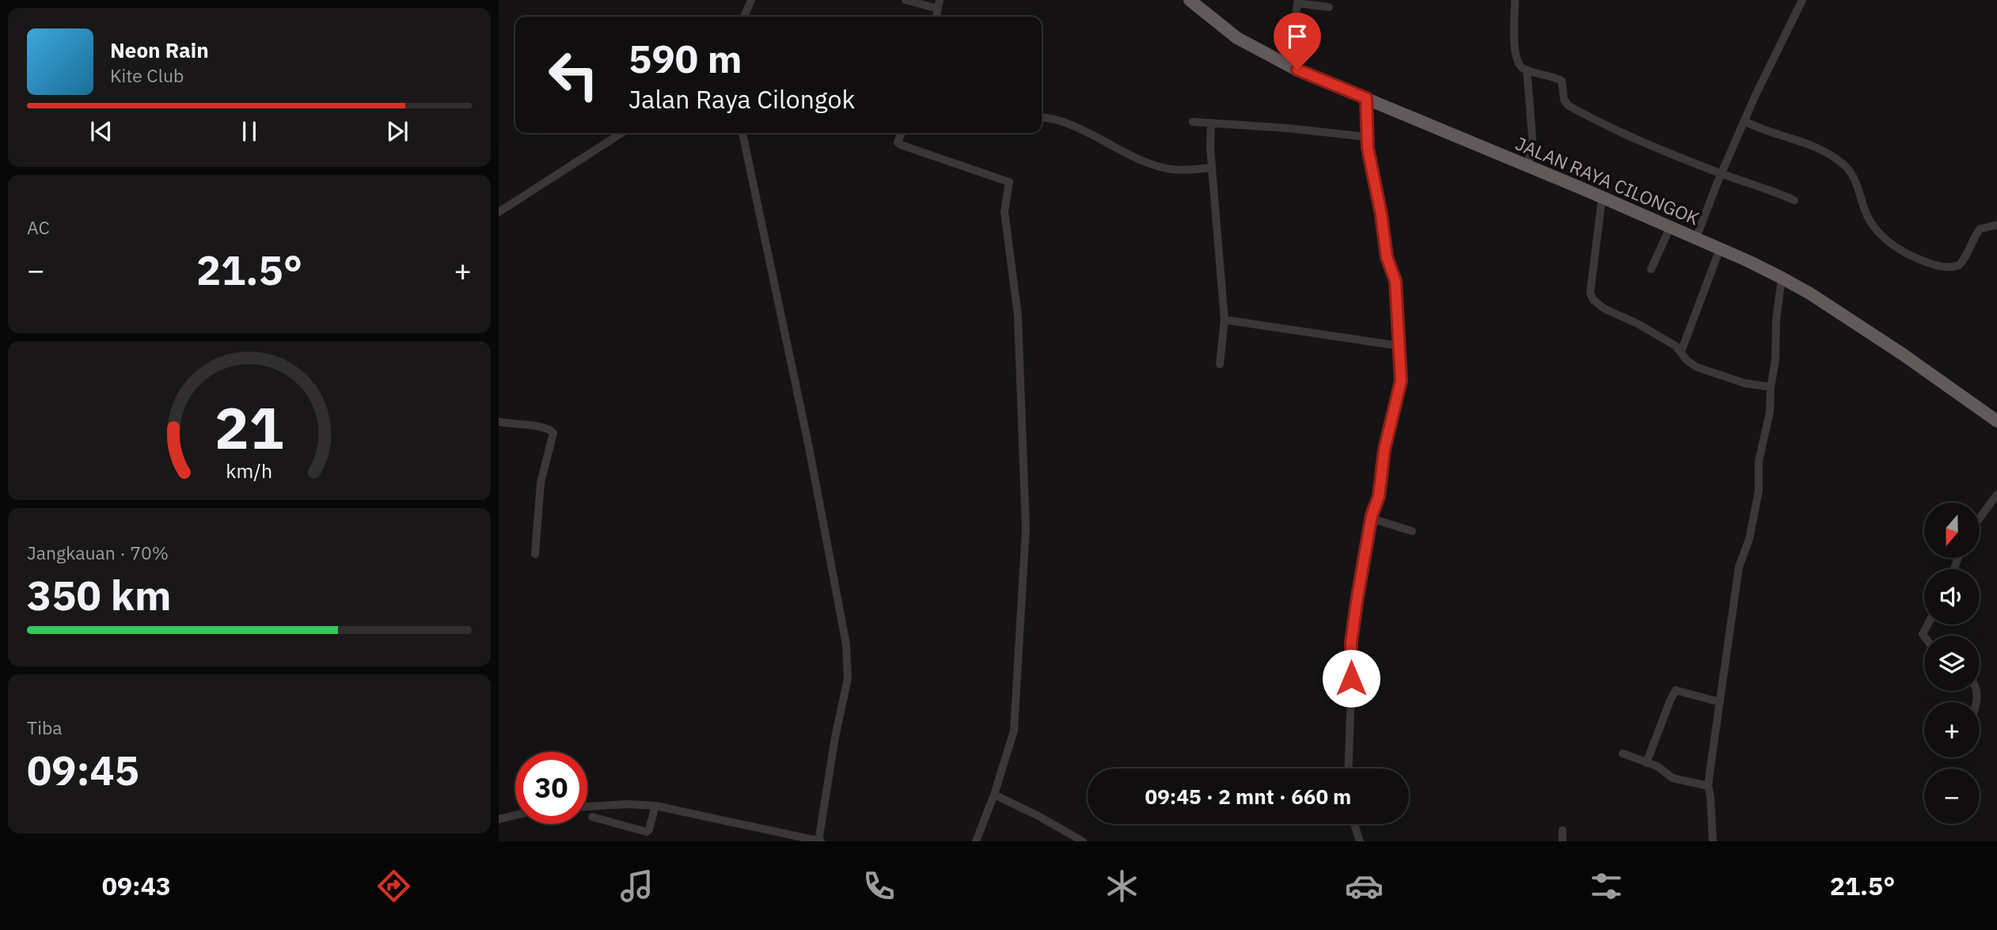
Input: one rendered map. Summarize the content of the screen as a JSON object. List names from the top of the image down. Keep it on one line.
{"streets":{"highway":["JALAN RAYA CILONGOK"]},"north":"bottom","page":{"turn":["590 m","Jalan Raya Cilongok"],"song":["Neon Rain","Kite Club"],"tile":["AC",["Jangkauan · 70%","350 km"],["Tiba","09:45"]],"heat":["−","21.5°","+"],"map_buttons":["+","−"],"limit":"30","trip":"09:45 · 2 mnt · 660 m","tabs":["09:43","21.5°"],"gauge":["21","km/h"]}}
